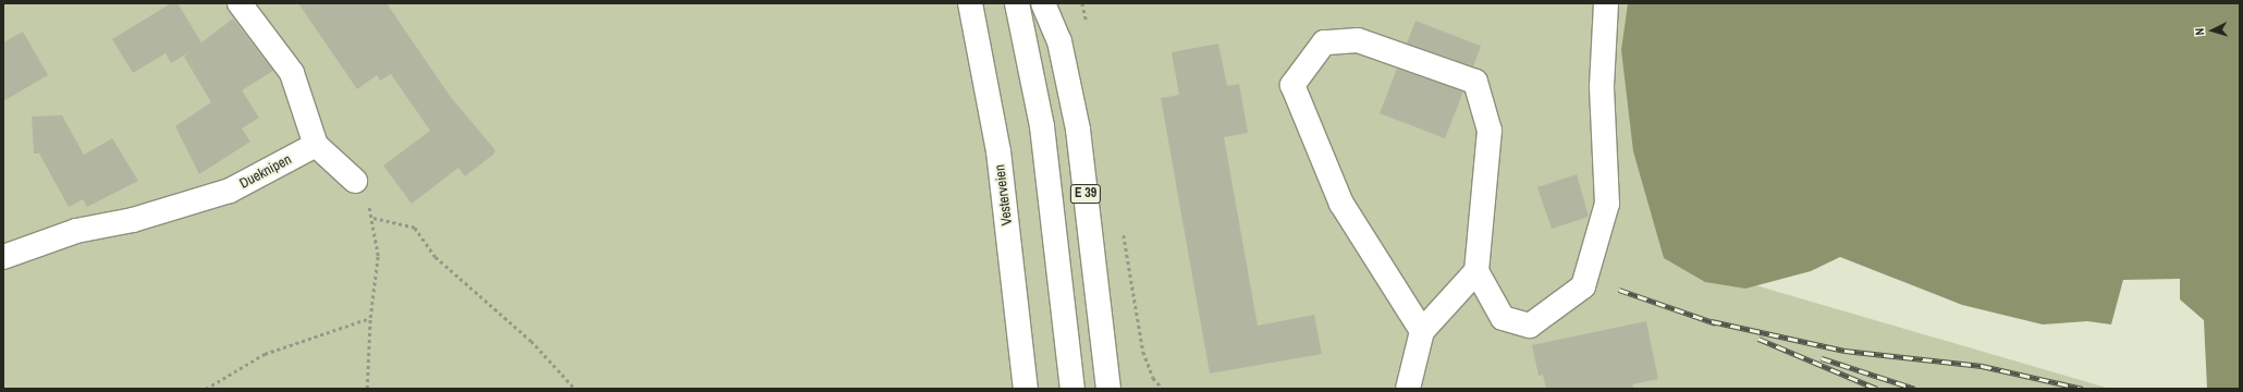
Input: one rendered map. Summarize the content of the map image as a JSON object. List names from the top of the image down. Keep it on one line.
{"streets":{"main road":["Dueknipen","E 39","Vesterveien"]},"north":"left"}
